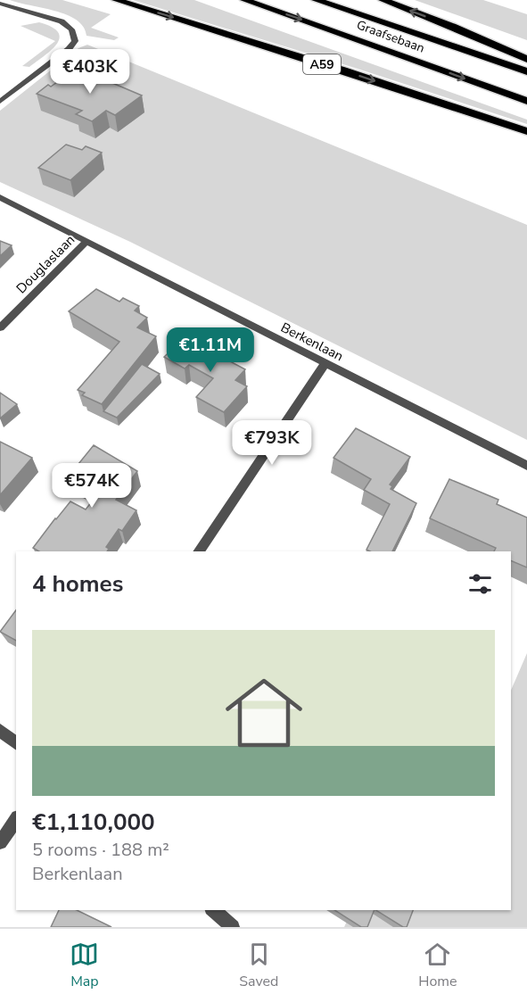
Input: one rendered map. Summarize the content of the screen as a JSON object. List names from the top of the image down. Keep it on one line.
{"streets":{"highway":["Graafsebaan","A59"],"street":["Douglaslaan","Berkenlaan"]},"crossings":[["Douglaslaan","Berkenlaan"]],"page":{"price":["€403K","€1.11M","€793K","€574K"],"heading":"4 homes","list":[{"name":"€1,110,000","note":"5 rooms · 188 m² · Berkenlaan"}],"tabs":["Map","Saved","Home"]}}
